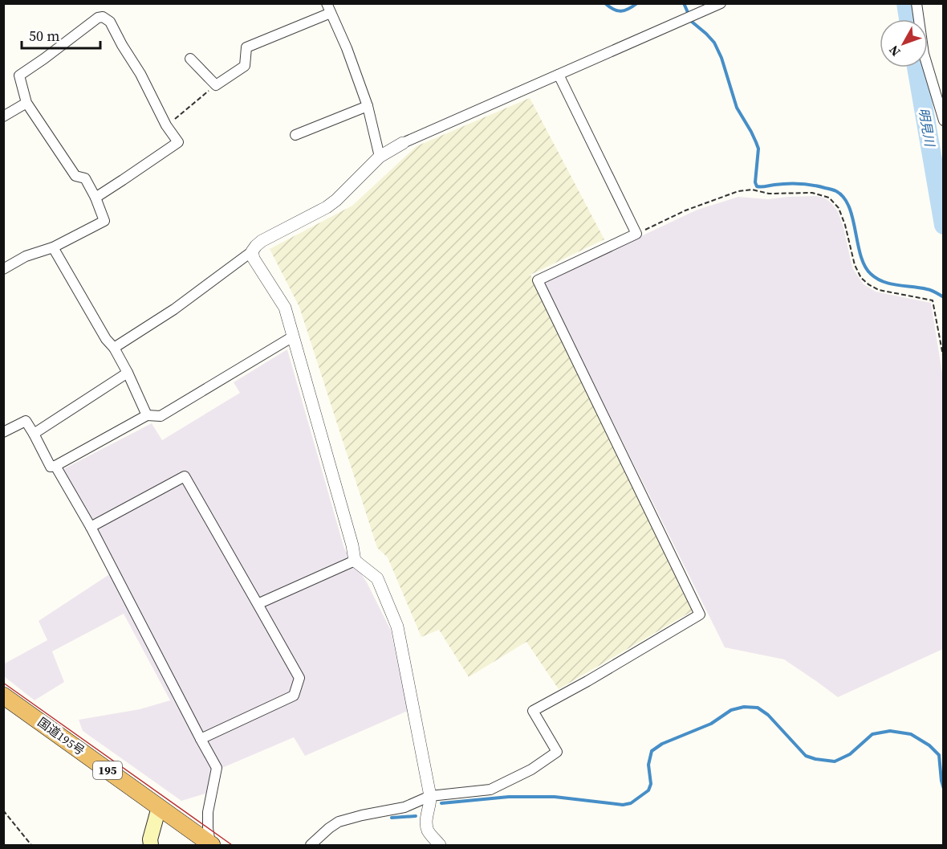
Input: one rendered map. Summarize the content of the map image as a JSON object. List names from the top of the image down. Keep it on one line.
{"streets":{"highway":["国道195号","195"]},"water":["明見川"],"scale_bar":"50 m","north":"bottom left"}
